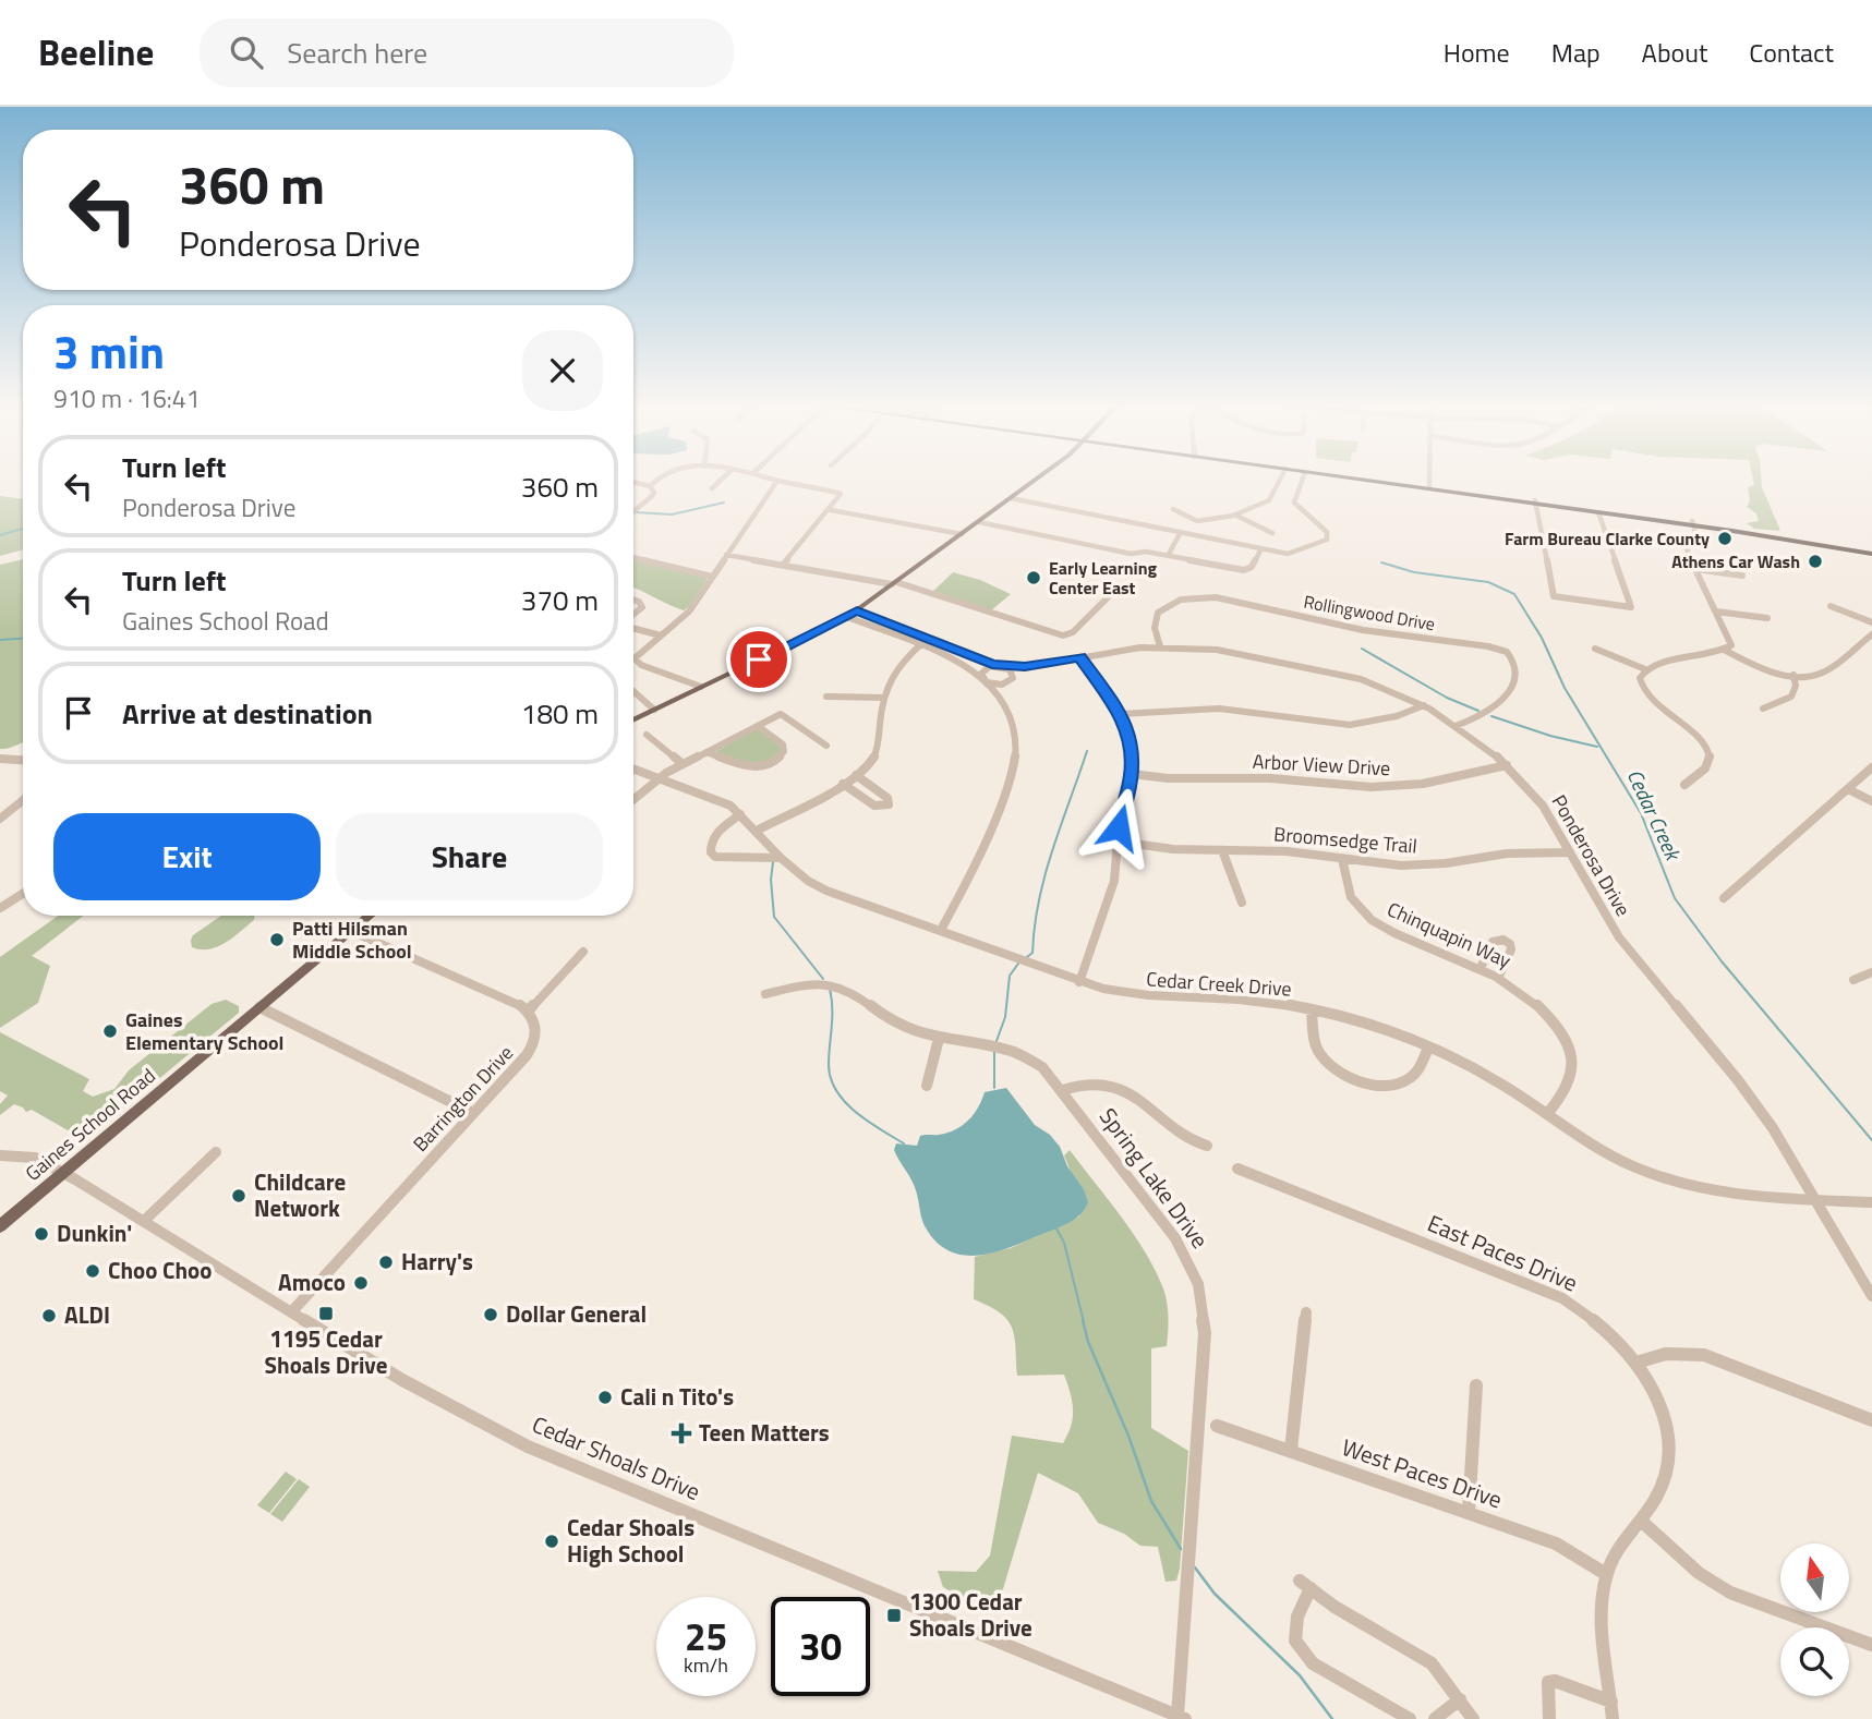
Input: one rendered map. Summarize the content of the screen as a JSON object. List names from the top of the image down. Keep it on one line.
{"streets":{"main road":["Gaines School Road"],"street":["Rollingwood Drive","Arbor View Drive","Broomsedge Trail","Ponderosa Drive","Chinquapin Way","Cedar Creek Drive","Barrington Drive","Spring Lake Drive","East Paces Drive","Cedar Shoals Drive","West Paces Drive"]},"crossings":[["Rollingwood Drive","Ponderosa Drive"],["Arbor View Drive","Ponderosa Drive"],["Broomsedge Trail","Ponderosa Drive"],["Broomsedge Trail","Chinquapin Way"],["Ponderosa Drive","Cedar Creek Drive"],["Chinquapin Way","Cedar Creek Drive"],["Barrington Drive","Cedar Shoals Drive"],["Gaines School Road","Cedar Shoals Drive"],["Spring Lake Drive","Cedar Shoals Drive"],["East Paces Drive","West Paces Drive"]],"water":["Cedar Creek"],"places":{"other":["Farm Bureau Clarke County","Athens Car Wash","Early Learning Center East","Patti Hilsman Middle School","Gaines Elementary School","Childcare Network","Dunkin'","Harry's","Choo Choo","Amoco","Dollar General","ALDI","Cali n Tito's","Cedar Shoals High School"],"transit":["1195 Cedar Shoals Drive","1300 Cedar Shoals Drive"],"health":["Teen Matters"]},"north":"top","page":{"header":"Beeline","search":"Search here","nav":["Home","Map","About","Contact"],"turn":["360 m","Ponderosa Drive"],"heading":["3 min","910 m · 16:41"],"list":[{"name":"Turn left","note":"Ponderosa Drive","value":"360 m"},{"name":"Turn left","note":"Gaines School Road","value":"370 m"},{"name":"Arrive at destination","value":"180 m"}],"buttons":["Exit","Share"],"speed":"25 km/h","limit":"30"}}
